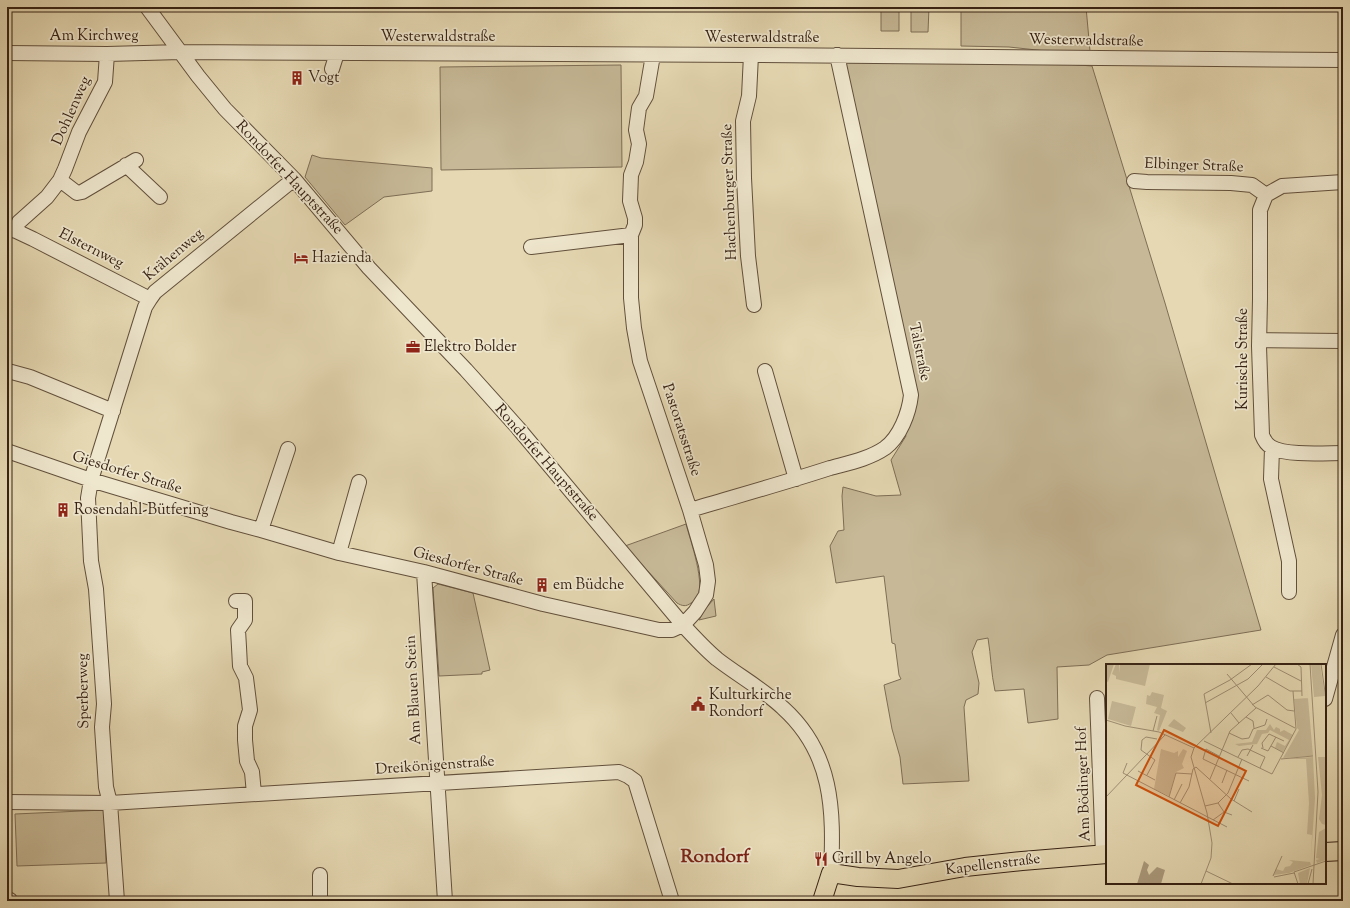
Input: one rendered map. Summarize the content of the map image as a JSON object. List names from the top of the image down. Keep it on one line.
{"streets":{"main road":["Rondorfer Hauptstraße","Kapellenstraße"],"street":["Am Kirchweg","Westerwaldstraße","Dohlenweg","Elbinger Straße","Hachenburger Straße","Elsternweg","Krähenweg","Talstraße","Kurische Straße","Pastoratsstraße","Giesdorfer Straße","Am Blauen Stein","Sperberweg","Dreikönigenstraße","Am Bödinger Hof"]},"crossings":[["Am Kirchweg","Westerwaldstraße"],["Am Kirchweg","Dohlenweg"],["Am Kirchweg","Rondorfer Hauptstraße"],["Westerwaldstraße","Rondorfer Hauptstraße"],["Westerwaldstraße","Hachenburger Straße"],["Westerwaldstraße","Talstraße"],["Westerwaldstraße","Pastoratsstraße"],["Dohlenweg","Elsternweg"],["Elbinger Straße","Kurische Straße"],["Rondorfer Hauptstraße","Krähenweg"],["Rondorfer Hauptstraße","Pastoratsstraße"],["Rondorfer Hauptstraße","Giesdorfer Straße"],["Rondorfer Hauptstraße","Kapellenstraße"],["Elsternweg","Krähenweg"],["Krähenweg","Giesdorfer Straße"],["Krähenweg","Sperberweg"],["Talstraße","Pastoratsstraße"],["Pastoratsstraße","Giesdorfer Straße"],["Giesdorfer Straße","Am Blauen Stein"],["Giesdorfer Straße","Sperberweg"],["Am Blauen Stein","Dreikönigenstraße"],["Sperberweg","Dreikönigenstraße"],["Am Bödinger Hof","Kapellenstraße"]],"districts":["Rondorf"],"places":{"building":["Vogt","Rosendahl-Bütfering","em Büdche"],"hotel":["Hazienda"],"office":["Elektro Bolder"],"public building":["Kulturkirche Rondorf"],"restaurant":["Grill by Angelo"]}}
